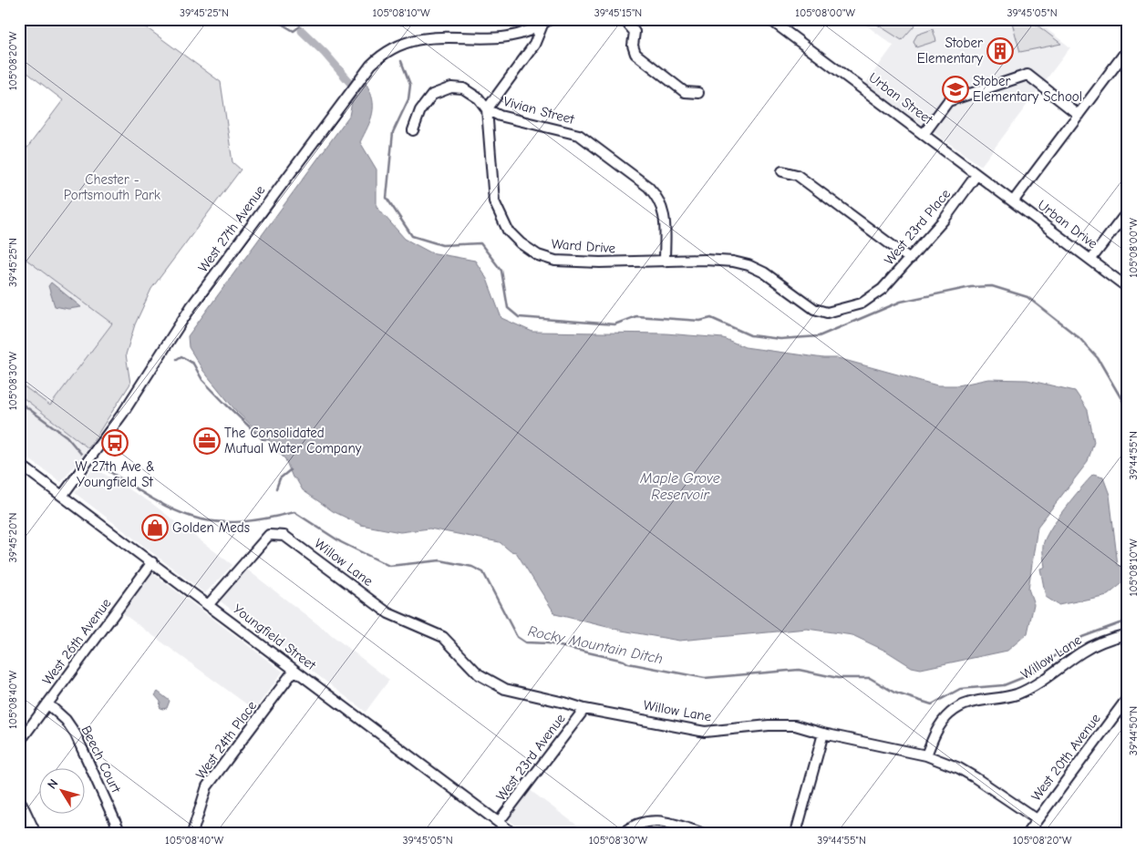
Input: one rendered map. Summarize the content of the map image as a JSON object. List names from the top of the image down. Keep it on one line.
{"streets":{"street":["Urban Street","Vivian Street","Urban Drive","West 23rd Place","West 27th Avenue","Ward Drive","Willow Lane","Youngfield Street","West 26th Avenue","West 24th Place","West 23rd Avenue","West 20th Avenue","Beech Court"]},"crossings":[["Urban Street","Urban Drive"],["Urban Street","West 23rd Place"],["Vivian Street","Ward Drive"],["West 23rd Place","Ward Drive"],["West 27th Avenue","Youngfield Street"],["Willow Lane","Youngfield Street"],["Willow Lane","West 23rd Avenue"],["Youngfield Street","West 26th Avenue"],["Youngfield Street","West 24th Place"],["Youngfield Street","West 23rd Avenue"],["West 26th Avenue","Beech Court"]],"water":["Maple Grove Reservoir","Rocky Mountain Ditch"],"parks":["Chester - Portsmouth Park"],"places":{"building":["Stober Elementary"],"school or university":["Stober Elementary School"],"office":["The Consolidated Mutual Water Company"],"bus stop":["W 27th Ave & Youngfield St"],"shop":["Golden Meds"]},"north":"top left","coordinates":["39°45'25\"N","105°08'10\"W","39°45'15\"N","105°08'00\"W","39°45'05\"N","105°08'20\"W","105°08'30\"W","39°44'55\"N","39°45'20\"N","105°08'40\"W","39°44'50\"N"]}
